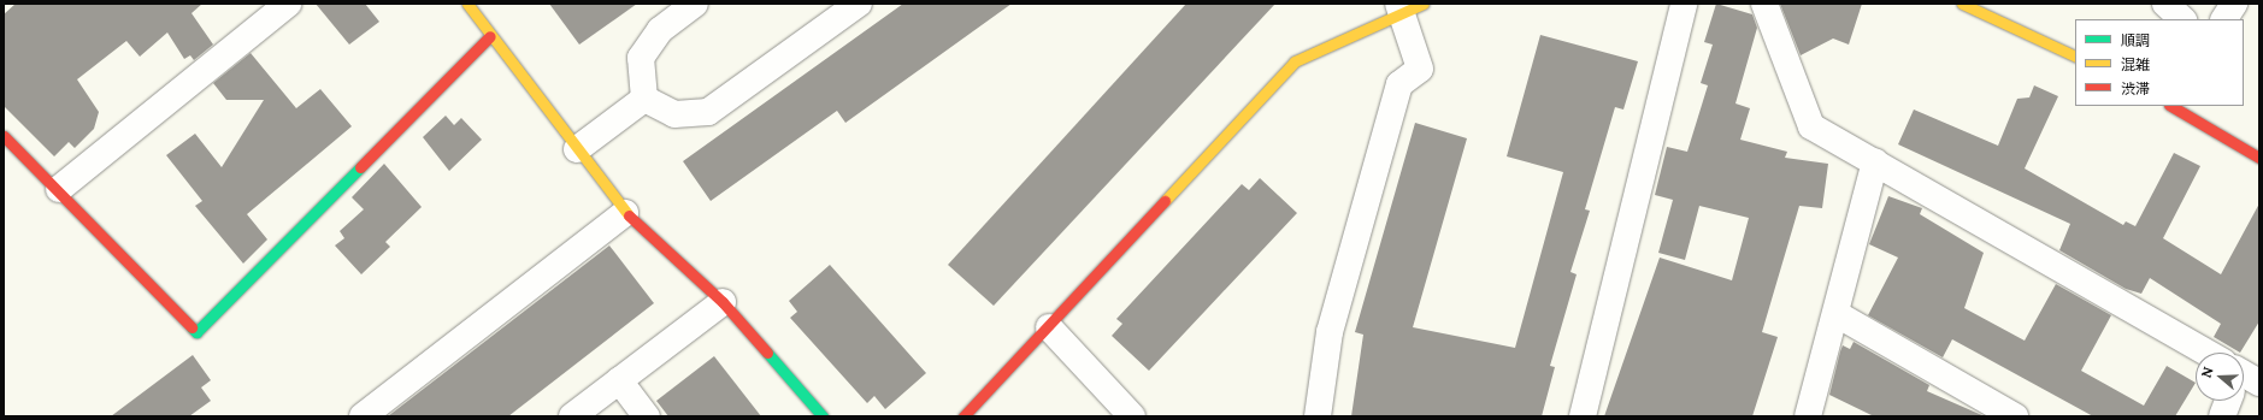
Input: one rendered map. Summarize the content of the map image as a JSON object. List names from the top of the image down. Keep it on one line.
{"legend":["順調","混雑","渋滞"],"north":"left"}
